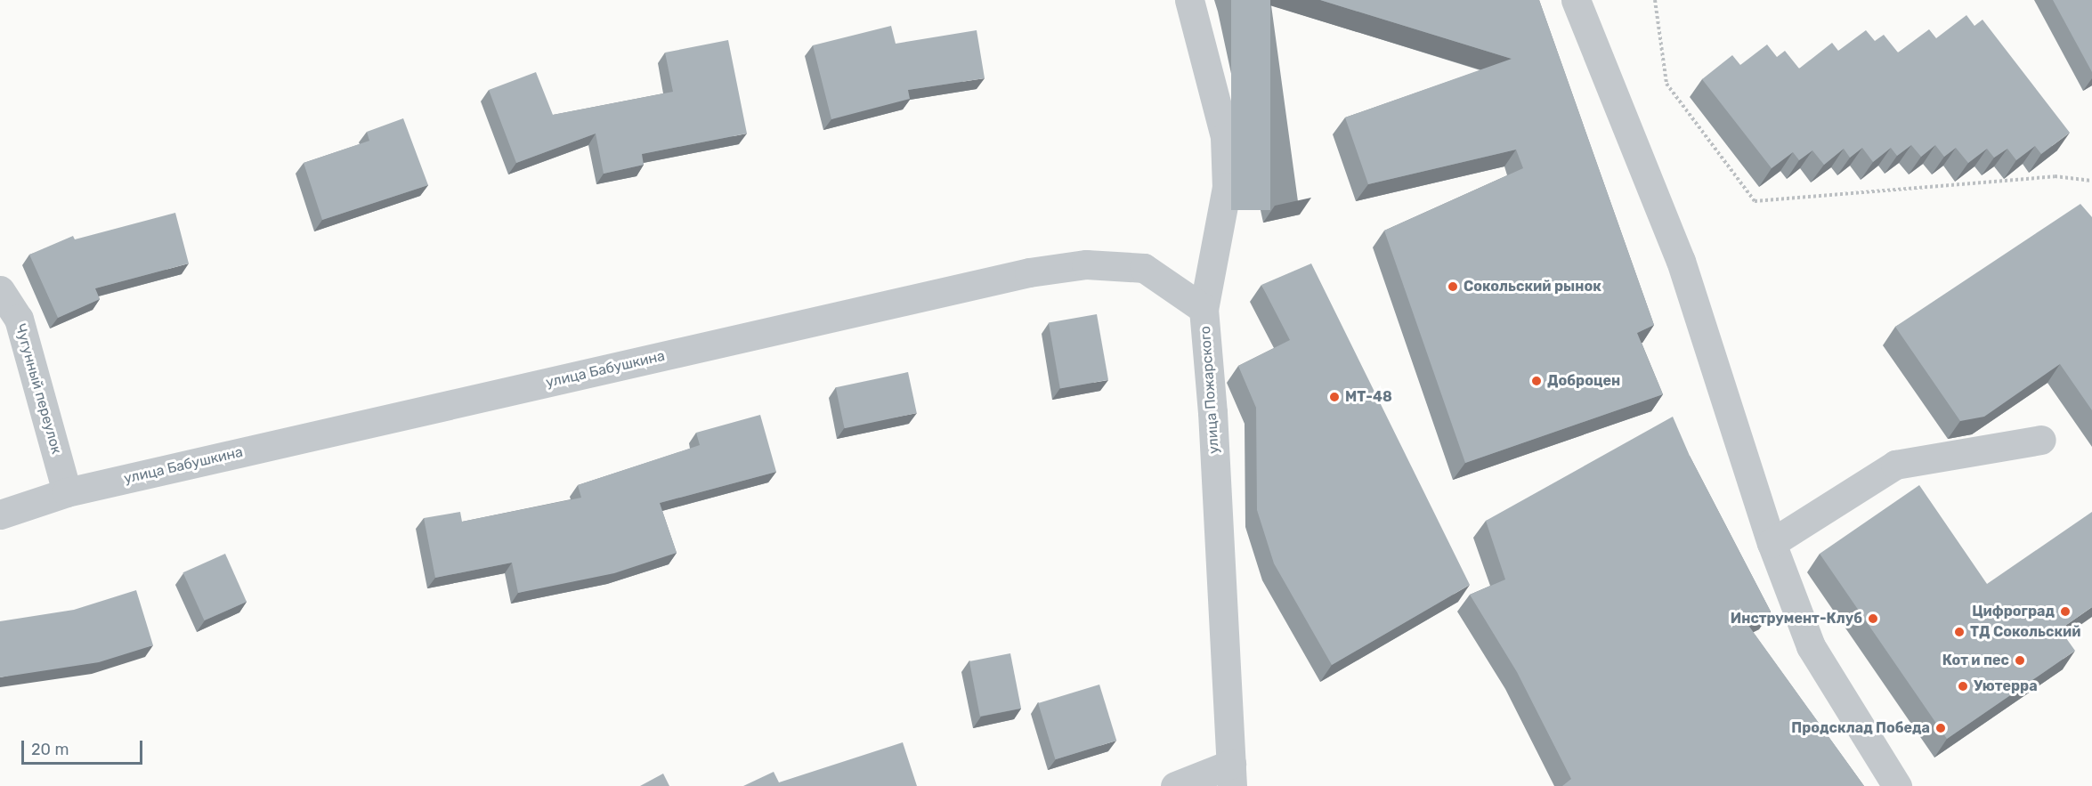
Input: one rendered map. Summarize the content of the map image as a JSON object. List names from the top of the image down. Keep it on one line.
{"streets":{"street":["улица Бабушкина","Чугунный переулок","улица Пожарского"]},"crossings":[["улица Бабушкина","Чугунный переулок"],["улица Бабушкина","улица Пожарского"]],"places":["Сокольский рынок","Доброцен","МТ-48","Цифроград","Инструмент-Клуб","ТД Сокольский","Кот и пес","Уютерра","Продсклад Победа"],"scale_bar":"20 m"}
